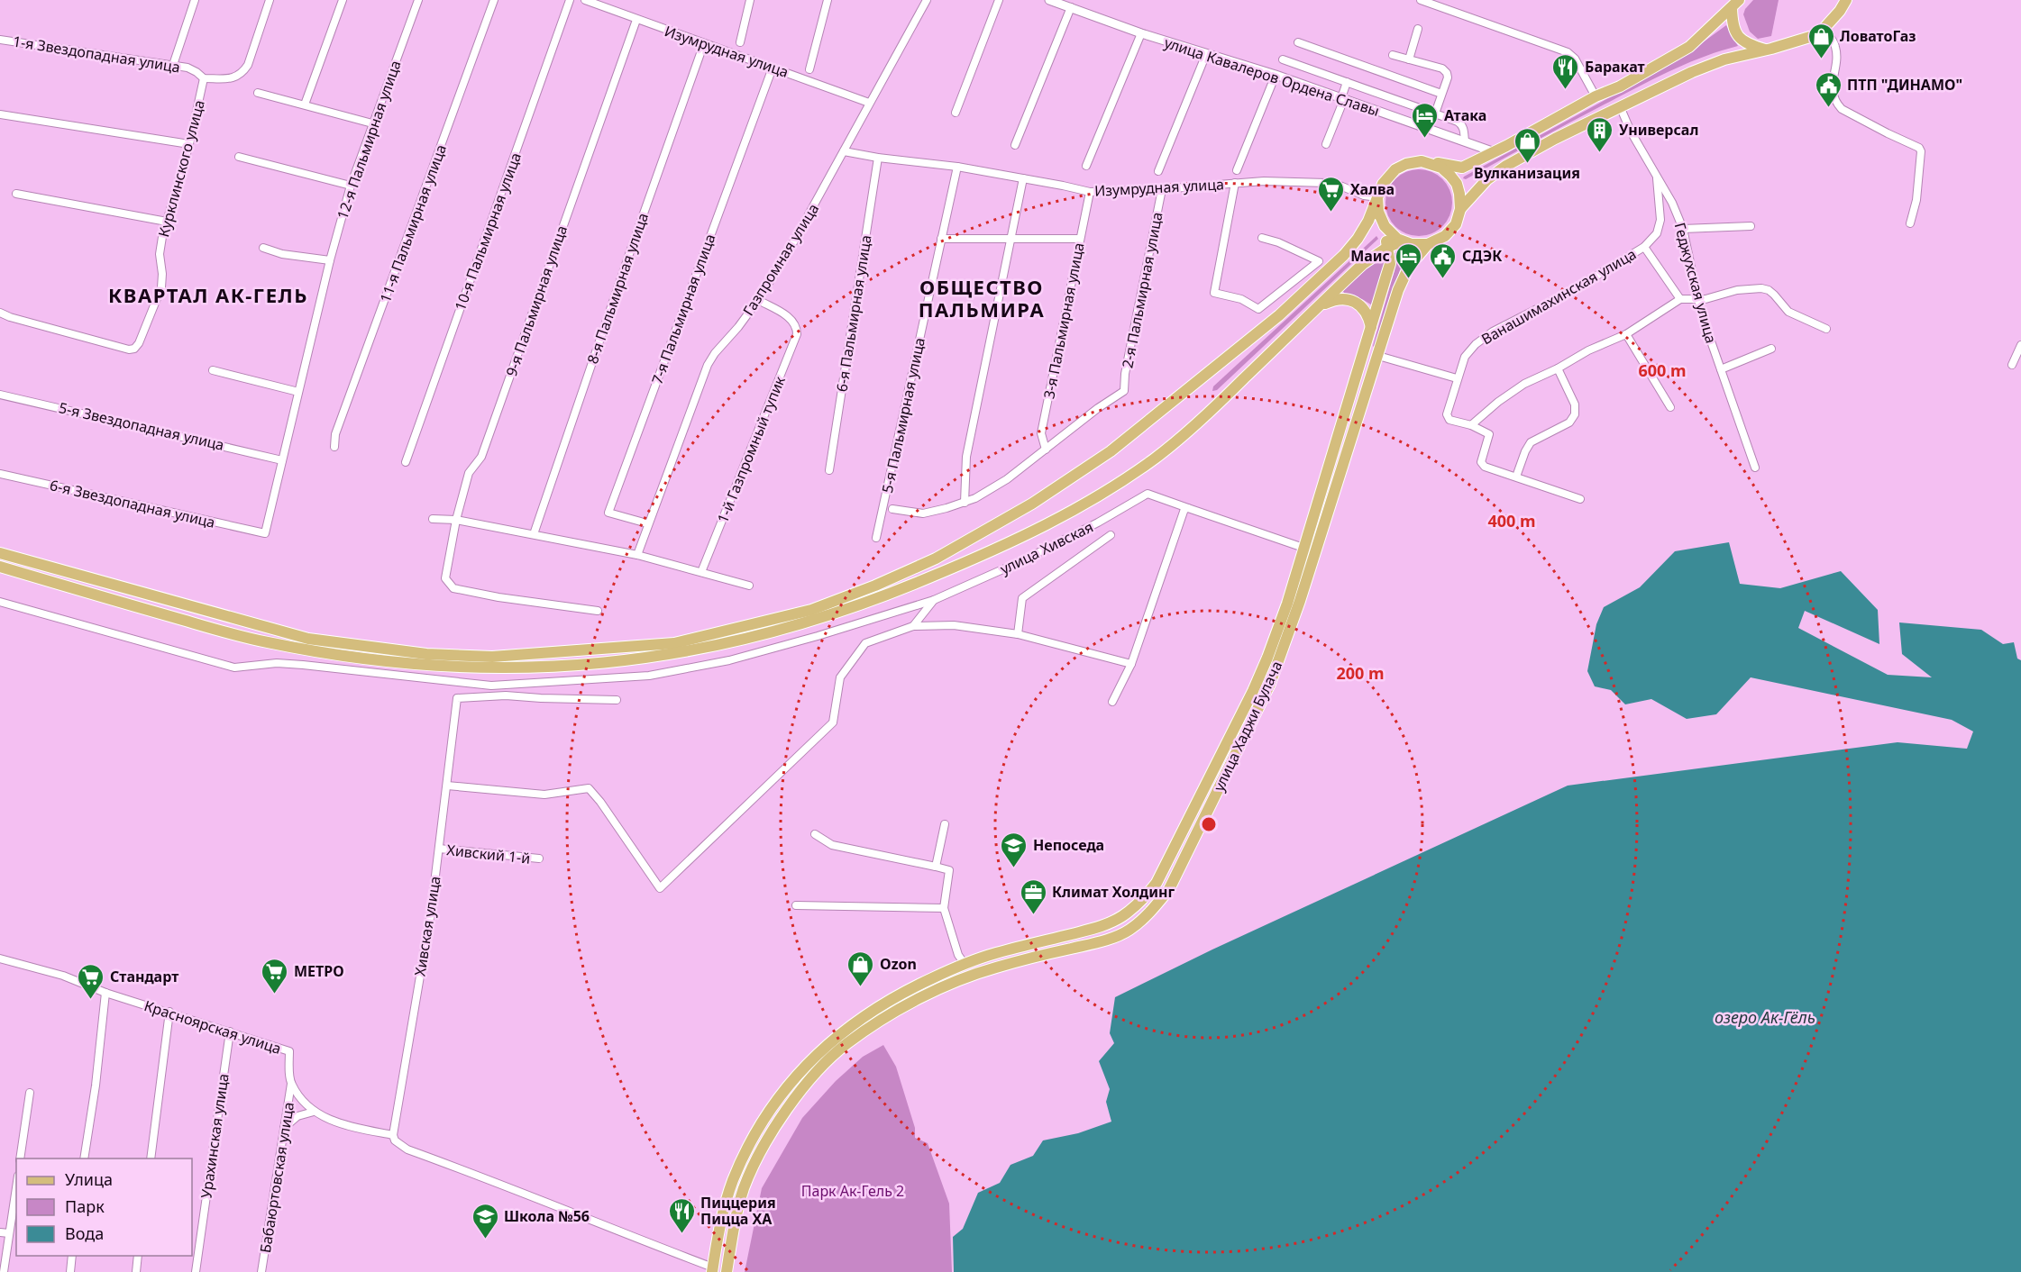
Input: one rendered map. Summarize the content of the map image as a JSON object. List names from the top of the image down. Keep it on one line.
{"streets":{"main road":["улица Хаджи Булача"],"street":["Изумрудная улица","1-я Звездопадная улица","улица Кавалеров Ордена Славы","12-я Пальмирная улица","Курклинского улица","11-я Пальмирная улица","10-я Пальмирная улица","Газпромная улица","Геджухская улица","8-я Пальмирная улица","2-я Пальмирная улица","Ванашимахинская улица","9-я Пальмирная улица","7-я Пальмирная улица","6-я Пальмирная улица","3-я Пальмирная улица","5-я Пальмирная улица","5-я Звездопадная улица","1-й Газпромный тупик","6-я Звездопадная улица","улица Хивская","Хивский 1-й","Хивская улица","Красноярская улица","Урахинская улица","Бабаюртовская улица"]},"crossings":[["Изумрудная улица","Газпромная улица"],["Изумрудная улица","8-я Пальмирная улица"],["Изумрудная улица","2-я Пальмирная улица"],["Изумрудная улица","9-я Пальмирная улица"],["Изумрудная улица","7-я Пальмирная улица"],["Изумрудная улица","6-я Пальмирная улица"],["Изумрудная улица","3-я Пальмирная улица"],["Изумрудная улица","5-я Пальмирная улица"],["Изумрудная улица","улица Хаджи Булача"],["1-я Звездопадная улица","Курклинского улица"],["12-я Пальмирная улица","5-я Звездопадная улица"],["12-я Пальмирная улица","6-я Звездопадная улица"],["Газпромная улица","7-я Пальмирная улица"],["Газпромная улица","1-й Газпромный тупик"],["Геджухская улица","Ванашимахинская улица"],["2-я Пальмирная улица","3-я Пальмирная улица"],["улица Хивская","улица Хаджи Булача"],["Хивский 1-й","Хивская улица"],["Красноярская улица","Урахинская улица"],["Красноярская улица","Бабаюртовская улица"]],"districts":["ОБЩЕСТВО ПАЛЬМИРА","КВАРТАЛ АК-ГЕЛЬ"],"water":["озеро Ак-Гёль"],"parks":["Парк Ак-Гель 2"],"places":{"shop":["ЛоватоГаз","Вулканизация","Ozon"],"restaurant":["Баракат","Пиццерия Пицца ХА"],"public building":["ПТП \"ДИНАМО\"","СДЭК"],"hotel":["Атака","Маис"],"building":["Универсал"],"supermarket":["Халва","МЕТРО","Стандарт"],"school or university":["Непоседа","Школа №56"],"office":["Климат Холдинг"]},"legend":["Улица","Парк","Вода"],"rings":["600 m","400 m","200 m"]}
